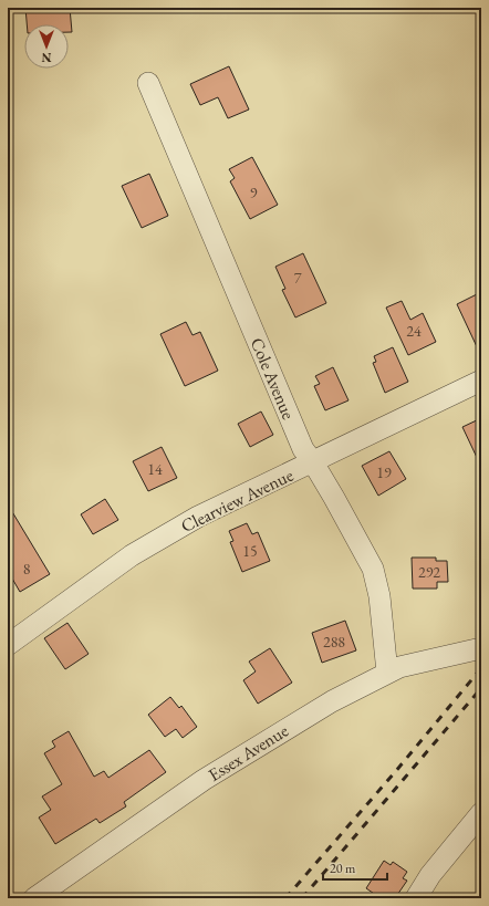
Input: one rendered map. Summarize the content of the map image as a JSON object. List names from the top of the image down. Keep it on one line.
{"streets":{"street":["Cole Avenue","Clearview Avenue","Essex Avenue"]},"crossings":[["Cole Avenue","Clearview Avenue"],["Cole Avenue","Essex Avenue"]],"house_numbers":["9","7","24","14","19","15","8","292","288"],"scale_bar":"20 m","north":"bottom"}
